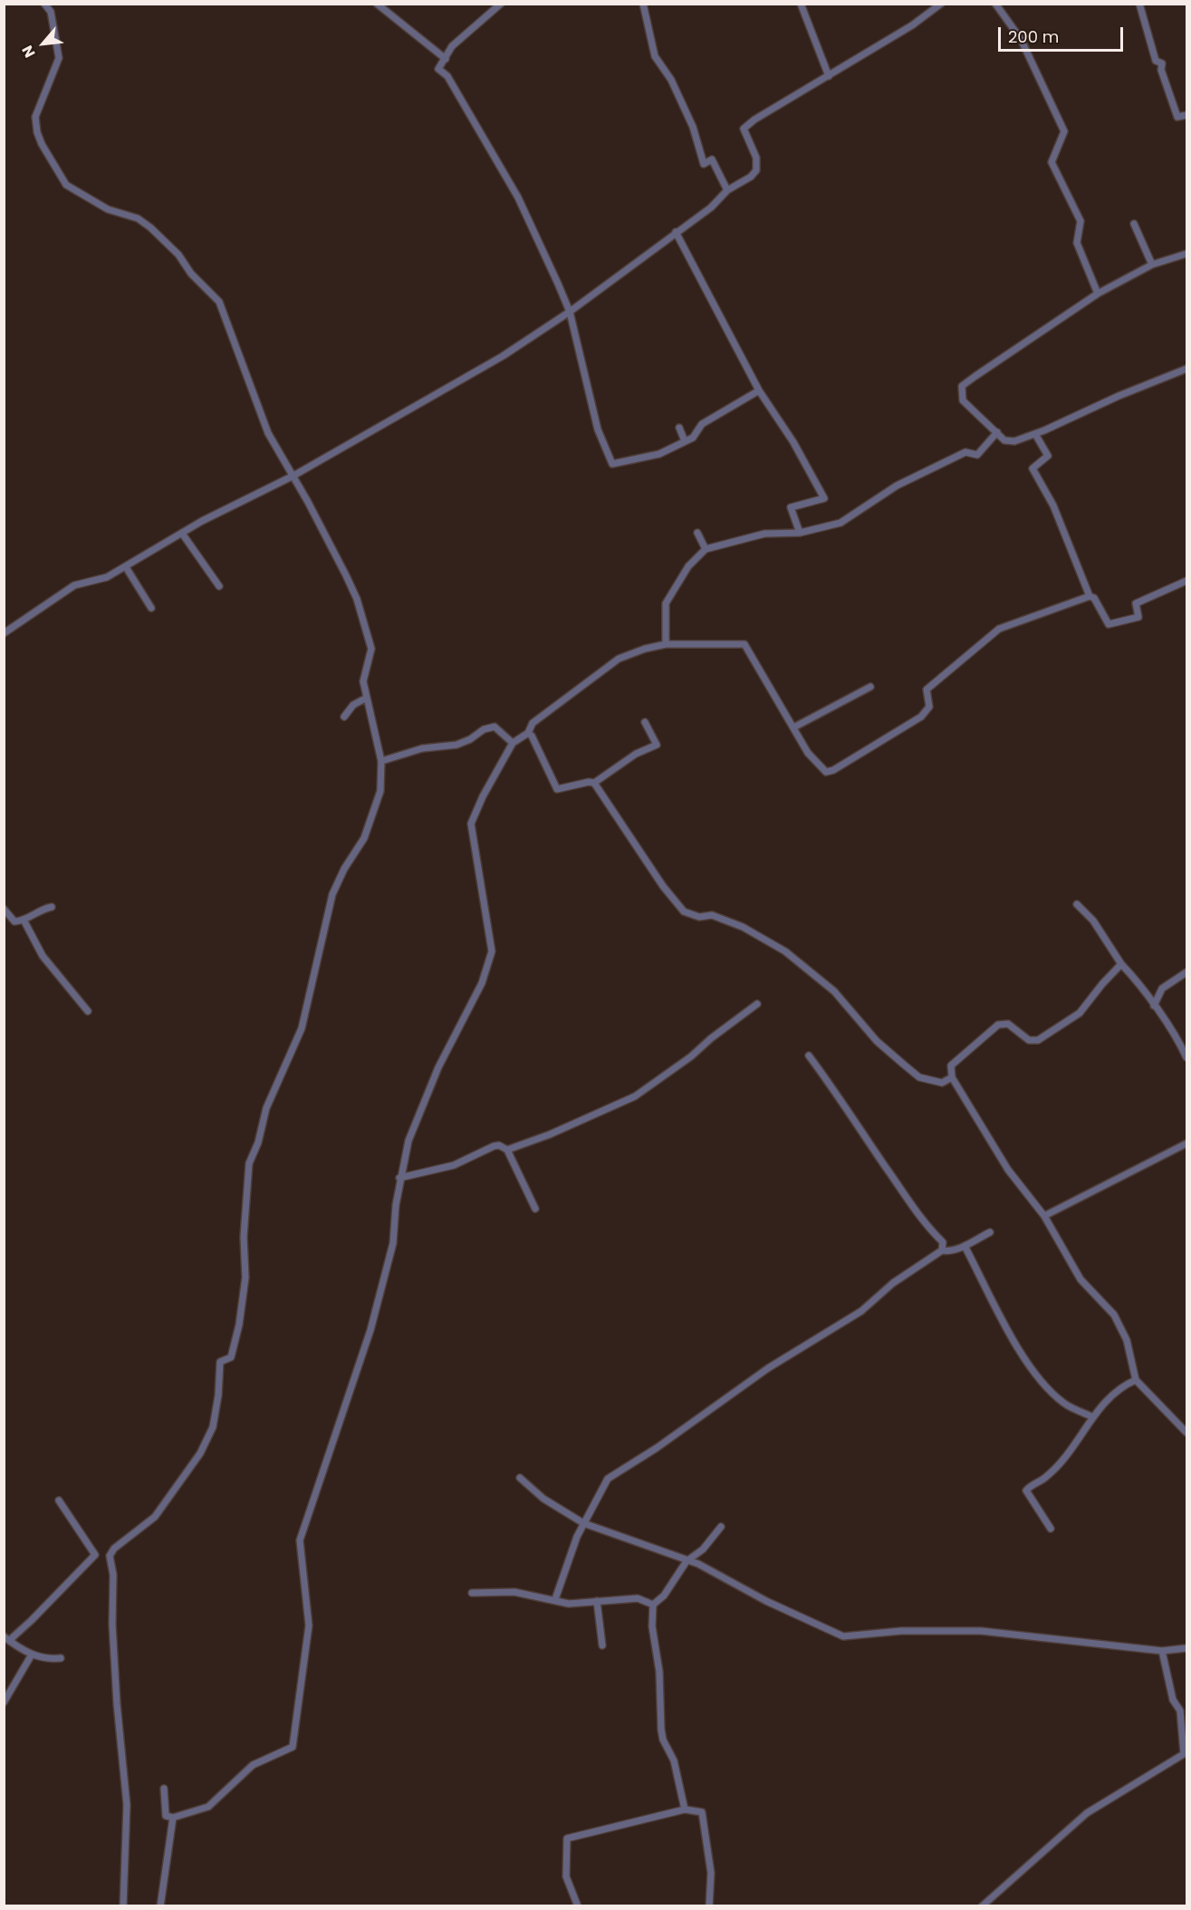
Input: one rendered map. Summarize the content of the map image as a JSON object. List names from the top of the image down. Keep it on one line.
{"scale_bar":"200 m","north":"bottom left"}
